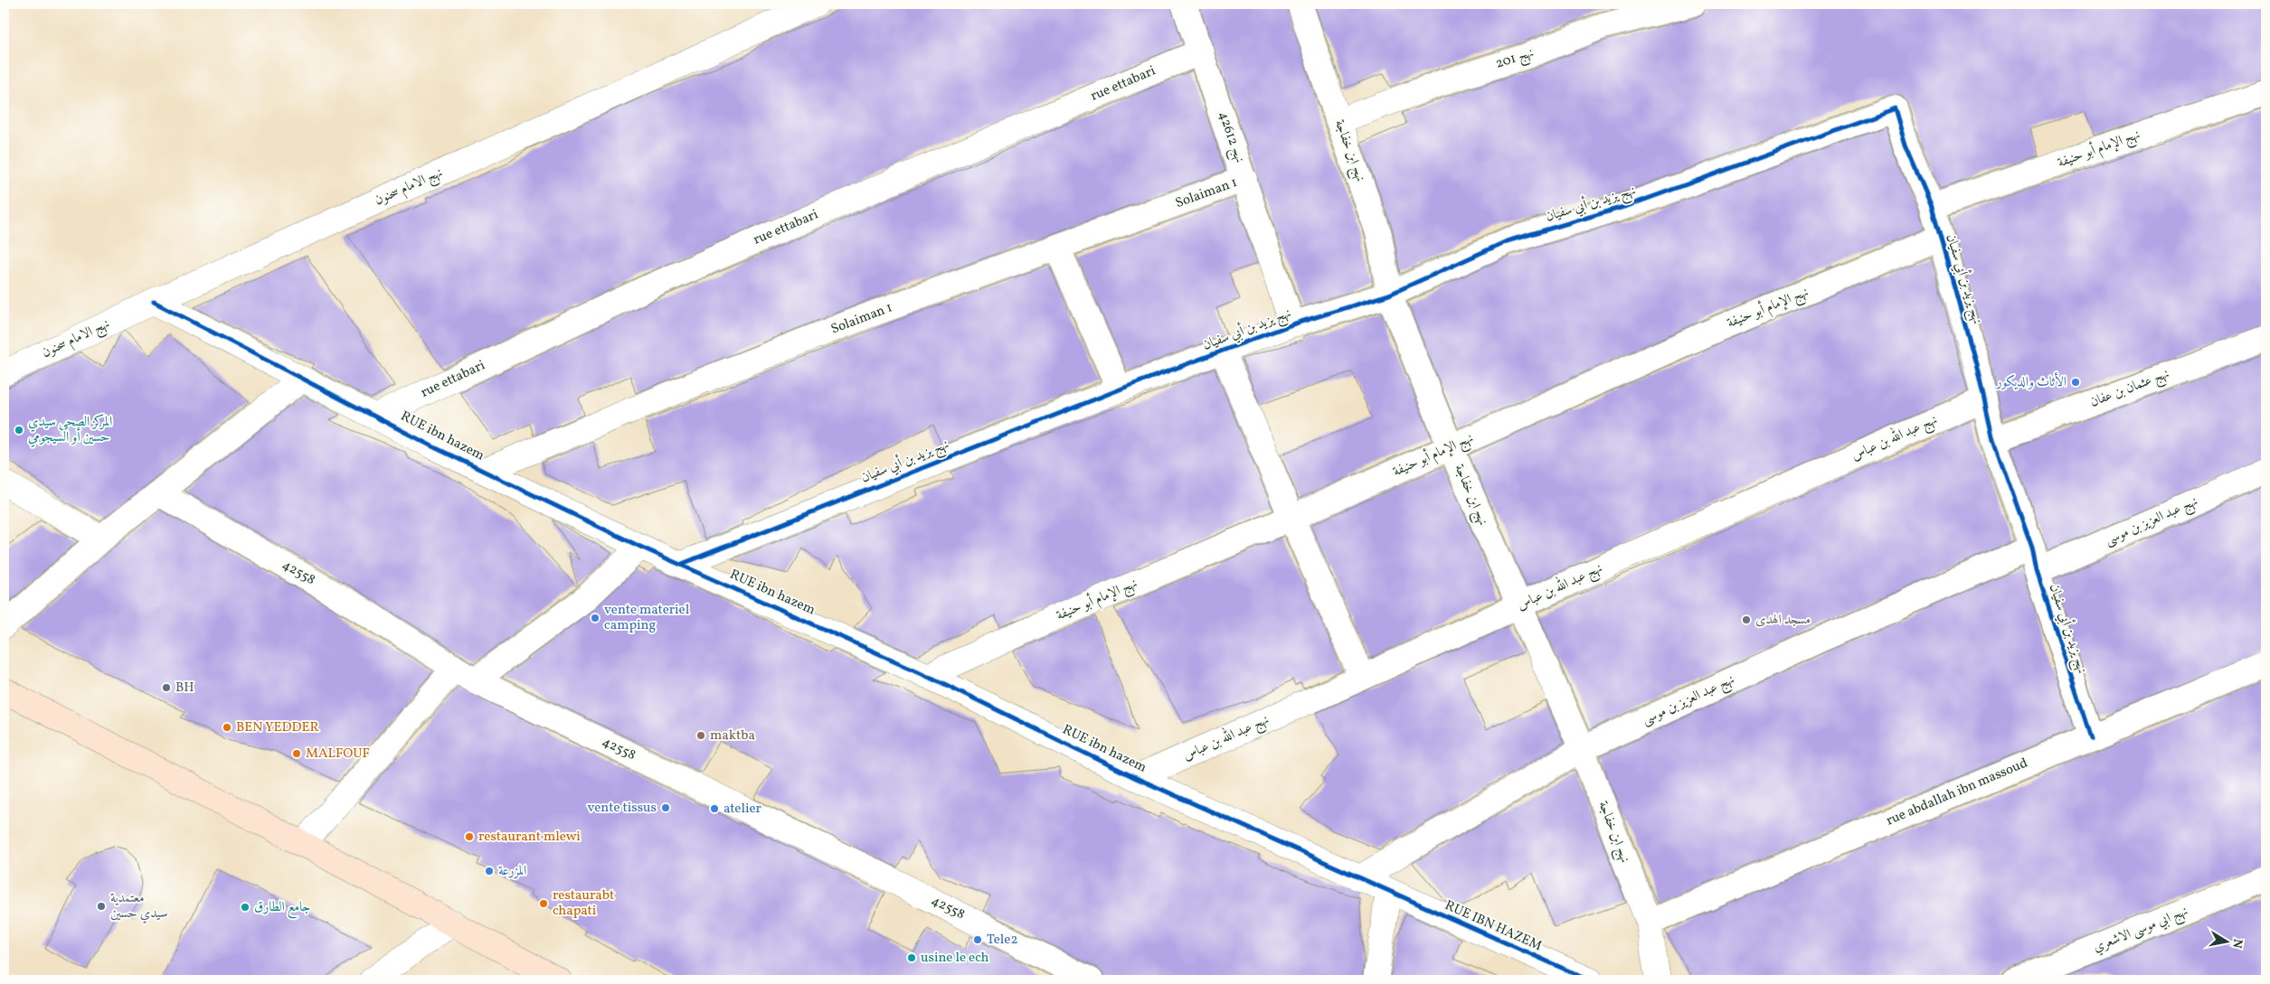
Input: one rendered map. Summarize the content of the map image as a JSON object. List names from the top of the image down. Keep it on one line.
{"streets":{"street":["نهج 201","rue ettabari","نهج 42612","نهج الإمام أبو حنيفة","نهج ابن خفاجة","نهج الامام سحنون","Solaiman 1","نهج يزيد بن أبي سفيان","نهج عثمان بن عفان","RUE ibn hazem","نهج عبد الله بن عباس","نهج عبد العزيز بن موسى","42558","rue abdallah ibn massoud","RUE IBN HAZEM","نهج ابي موسى الاشعري"]},"crossings":[["نهج 201","نهج ابن خفاجة"],["rue ettabari","نهج 42612"],["rue ettabari","RUE ibn hazem"],["نهج 42612","Solaiman 1"],["نهج 42612","نهج يزيد بن أبي سفيان"],["نهج الإمام أبو حنيفة","نهج ابن خفاجة"],["نهج الإمام أبو حنيفة","نهج يزيد بن أبي سفيان"],["نهج الإمام أبو حنيفة","RUE ibn hazem"],["نهج ابن خفاجة","نهج يزيد بن أبي سفيان"],["نهج ابن خفاجة","نهج عبد الله بن عباس"],["نهج ابن خفاجة","نهج عبد العزيز بن موسى"],["نهج ابن خفاجة","rue abdallah ibn massoud"],["نهج الامام سحنون","RUE ibn hazem"],["Solaiman 1","RUE ibn hazem"],["نهج يزيد بن أبي سفيان","نهج عثمان بن عفان"],["نهج يزيد بن أبي سفيان","RUE ibn hazem"],["نهج يزيد بن أبي سفيان","نهج عبد الله بن عباس"],["نهج يزيد بن أبي سفيان","نهج عبد العزيز بن موسى"],["نهج يزيد بن أبي سفيان","rue abdallah ibn massoud"],["RUE ibn hazem","نهج عبد الله بن عباس"],["RUE ibn hazem","نهج عبد العزيز بن موسى"],["RUE ibn hazem","RUE IBN HAZEM"]],"places":["الأثاث والديكور","المركز الصحي سيدي حسين أو السيجومي","vente materiel camping","مسجد الهدى","BH","BEN YEDDER","maktba","MALFOUF","vente tissus","atelier","restaurant mlewi","المزرعة","restaurabt chapati","معتمدية سيدي حسين","جامع الطارق","Tele2","usine le ech"],"north":"right"}
